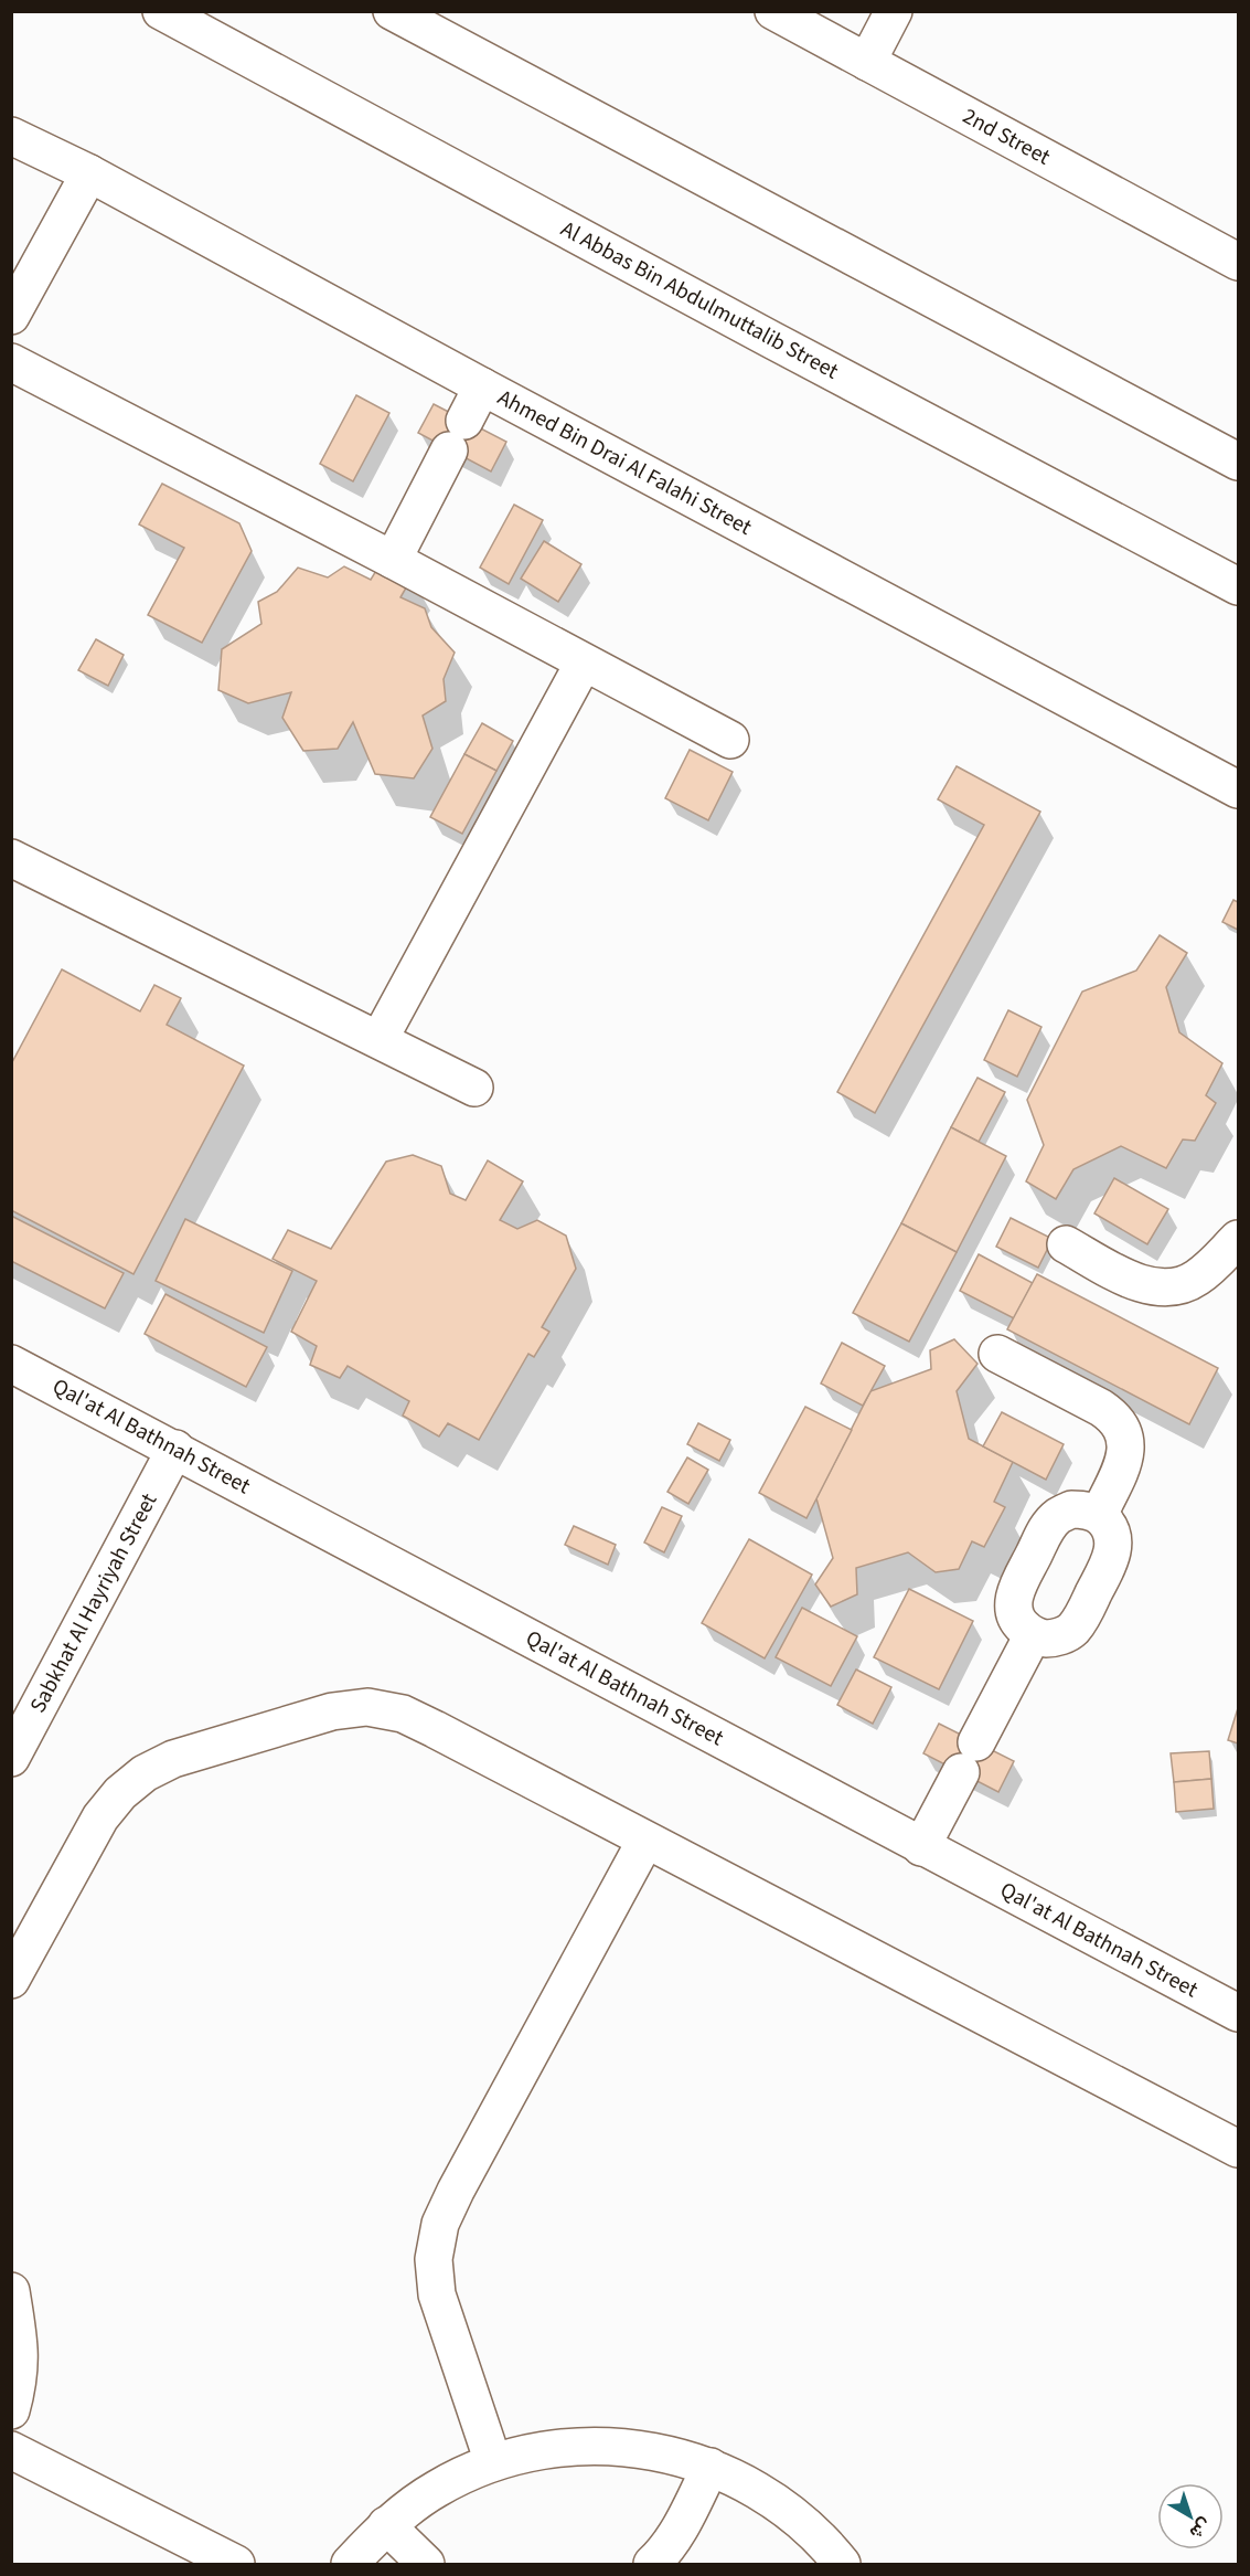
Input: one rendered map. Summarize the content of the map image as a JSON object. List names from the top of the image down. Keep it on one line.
{"streets":{"street":["2nd Street","Al Abbas Bin Abdulmuttalib Street","Ahmed Bin Drai Al Falahi Street","Qal'at Al Bathnah Street","Sabkhat Al Hayriyah Street"]},"crossings":[["Qal'at Al Bathnah Street","Sabkhat Al Hayriyah Street"]],"north":"bottom right"}
